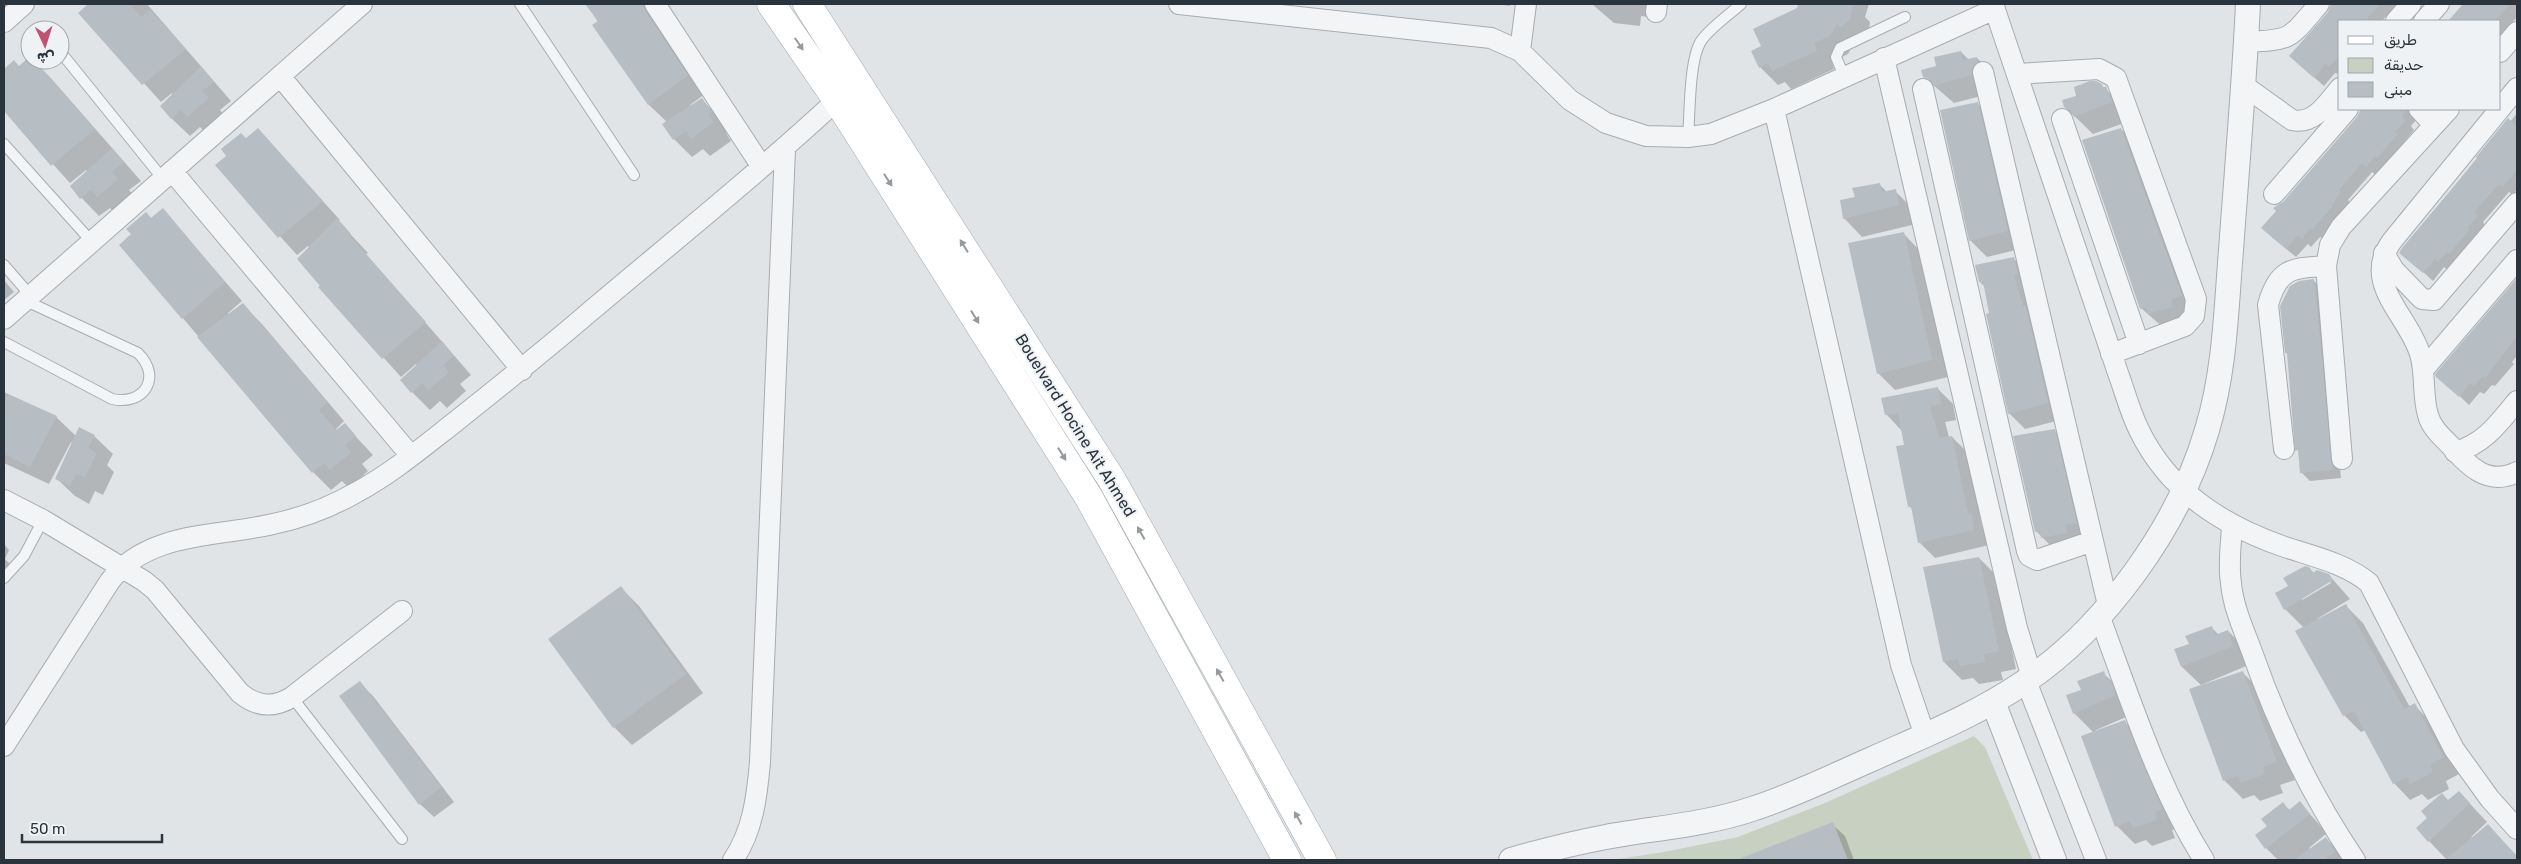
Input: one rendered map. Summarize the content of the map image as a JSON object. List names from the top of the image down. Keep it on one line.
{"streets":{"main road":["Bouelvard Hocine Ait Ahmed"]},"legend":["طريق","حديقة","مبنى"],"scale_bar":"50 m","north":"bottom"}
